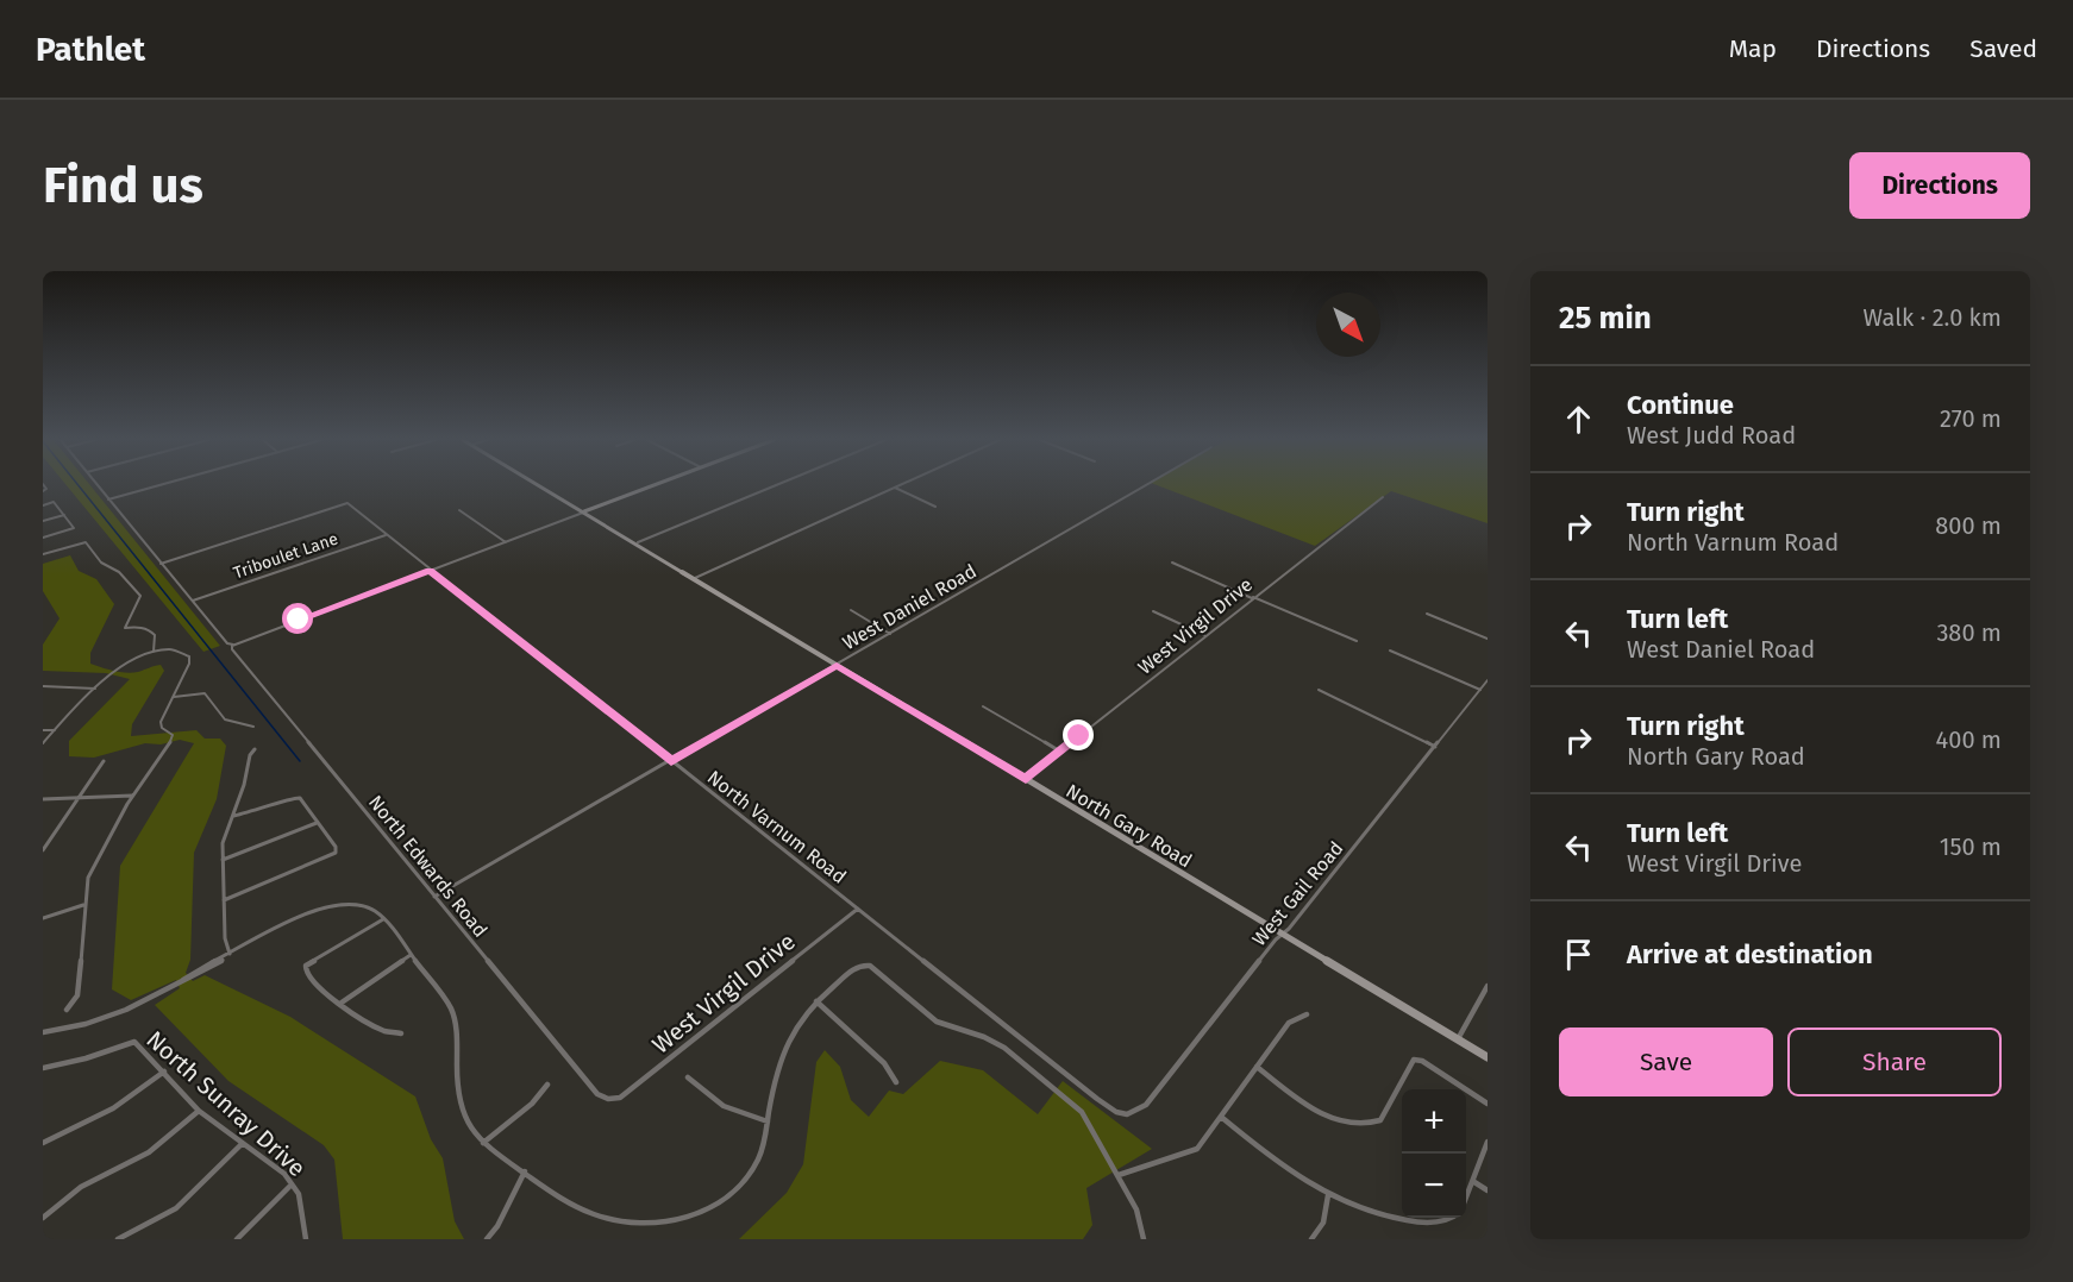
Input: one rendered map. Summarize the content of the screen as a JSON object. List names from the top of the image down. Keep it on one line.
{"streets":{"street":["Triboulet Lane","West Daniel Road","West Virgil Drive","North Gary Road","North Varnum Road","North Edwards Road","West Gail Road","North Sunray Drive"]},"crossings":[["Triboulet Lane","North Varnum Road"],["Triboulet Lane","North Edwards Road"],["West Daniel Road","North Gary Road"],["West Daniel Road","North Varnum Road"],["West Daniel Road","North Edwards Road"],["West Virgil Drive","North Gary Road"],["West Virgil Drive","North Varnum Road"],["West Virgil Drive","North Edwards Road"],["North Gary Road","West Gail Road"],["North Varnum Road","North Edwards Road"],["North Varnum Road","West Gail Road"]],"north":"bottom right","page":{"header":"Pathlet","nav":["Map","Directions","Saved"],"buttons":["Directions",["Save","Share"]],"title":"Find us","heading":["25 min","Walk · 2.0 km"],"list":[["Continue","West Judd Road","270 m"],["Turn right","North Varnum Road","800 m"],["Turn left","West Daniel Road","380 m"],["Turn right","North Gary Road","400 m"],["Turn left","West Virgil Drive","150 m"],"Arrive at destination"],"map_buttons":["+","−"]}}
